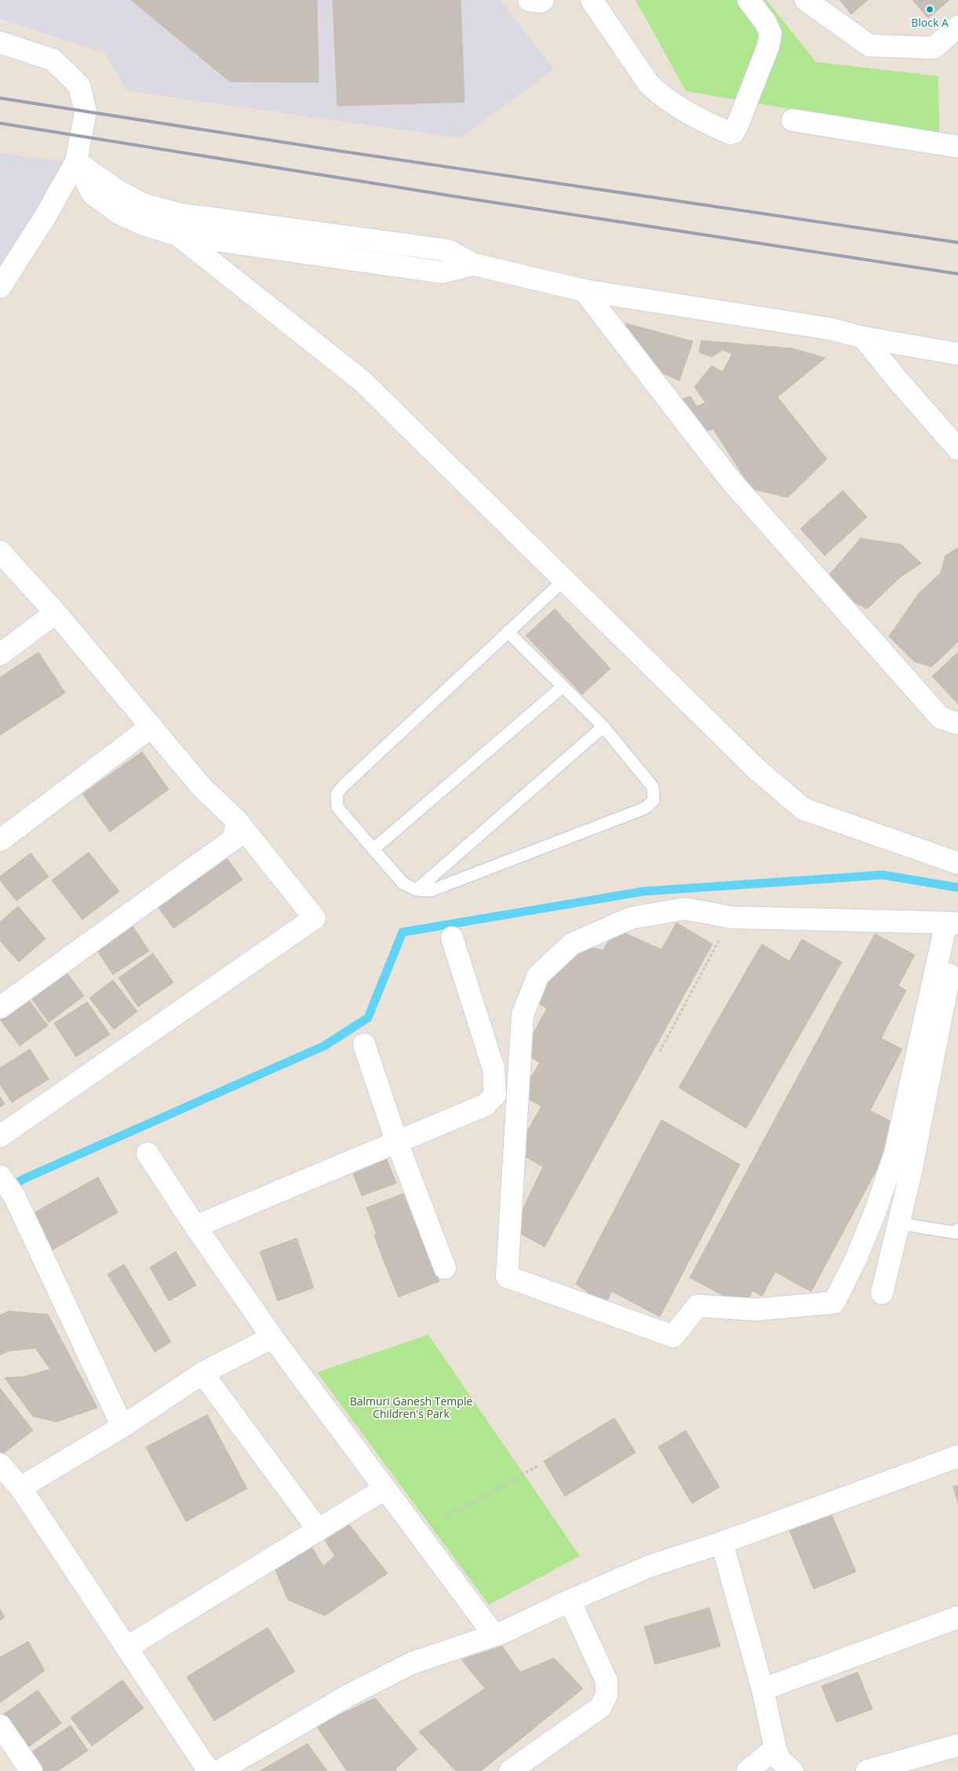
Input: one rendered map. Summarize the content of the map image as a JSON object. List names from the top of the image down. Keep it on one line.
{"parks":["Balmuri Ganesh Temple Children's Park"],"places":["Block A"]}
